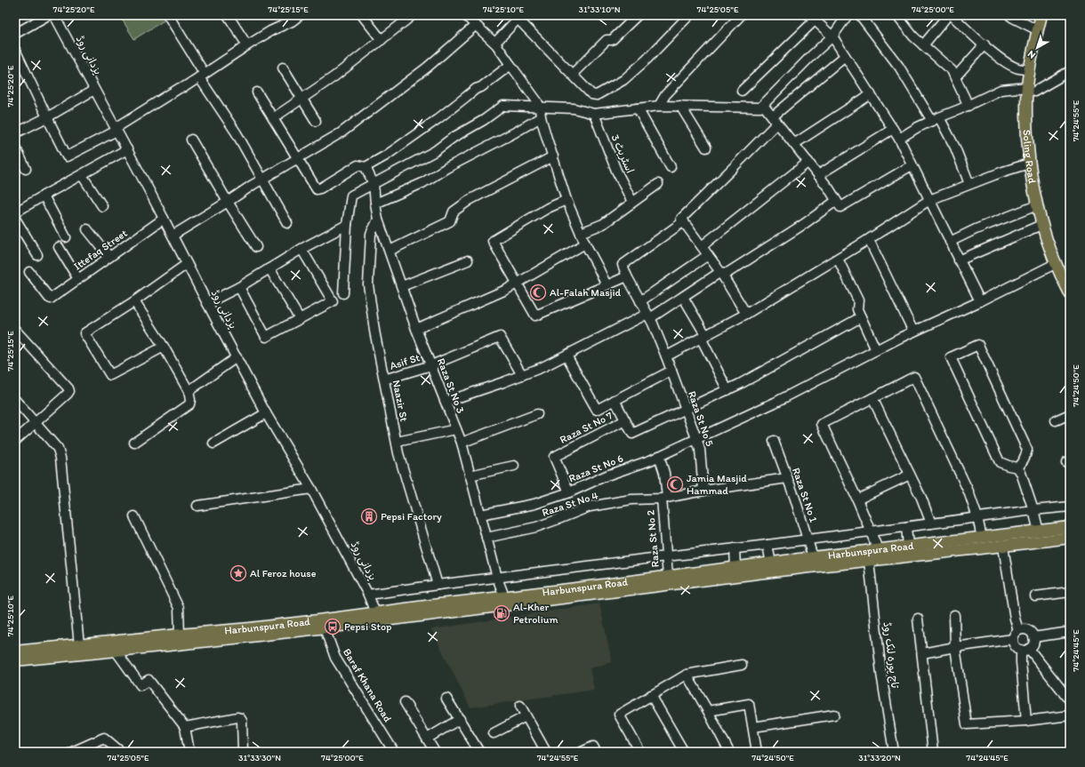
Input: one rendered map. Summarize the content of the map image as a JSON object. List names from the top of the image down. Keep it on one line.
{"streets":{"main road":["Soling Road","Harbunspura Road"],"street":["یزدانی روڈ","اسٹریٹ 3","Ittefaq Street","Asif St","Raza St No 3","Naazir St","Raza St No 5","Raza St No 7","Raza St No 6","Raza St No 1","Raza St No 4","Raza St No 2","تاج پورہ لنک روڈ","Baraf Khana Road"]},"crossings":[["یزدانی روڈ","Ittefaq Street"],["یزدانی روڈ","Harbunspura Road"],["Soling Road","Raza St No 6"],["Asif St","Raza St No 3"],["Asif St","Naazir St"],["Raza St No 3","Naazir St"],["Raza St No 3","Raza St No 6"],["Raza St No 3","Raza St No 4"],["Raza St No 3","Harbunspura Road"],["Raza St No 5","Raza St No 6"],["Raza St No 5","Raza St No 4"],["Raza St No 7","Raza St No 6"],["Raza St No 6","Raza St No 2"],["Raza St No 1","Raza St No 4"],["Raza St No 1","Harbunspura Road"],["Raza St No 4","Raza St No 2"],["Raza St No 2","Harbunspura Road"],["Harbunspura Road","تاج پورہ لنک روڈ"],["Harbunspura Road","Baraf Khana Road"]],"places":{"mosque":["Al-Falah Masjid","Jamia Masjid Hammad"],"building":["Pepsi Factory"],"place":["Al Feroz house"],"fuel station":["Al-Kher Petrolium"],"bus stop":["Pepsi Stop"]},"north":"bottom left","coordinates":["74°25'20\"E","74°25'15\"E","74°25'10\"E","31°33'10\"N","74°25'05\"E","74°25'00\"E","74°24'55\"E","74°24'50\"E","74°24'45\"E","31°33'30\"N","31°33'20\"N"]}
